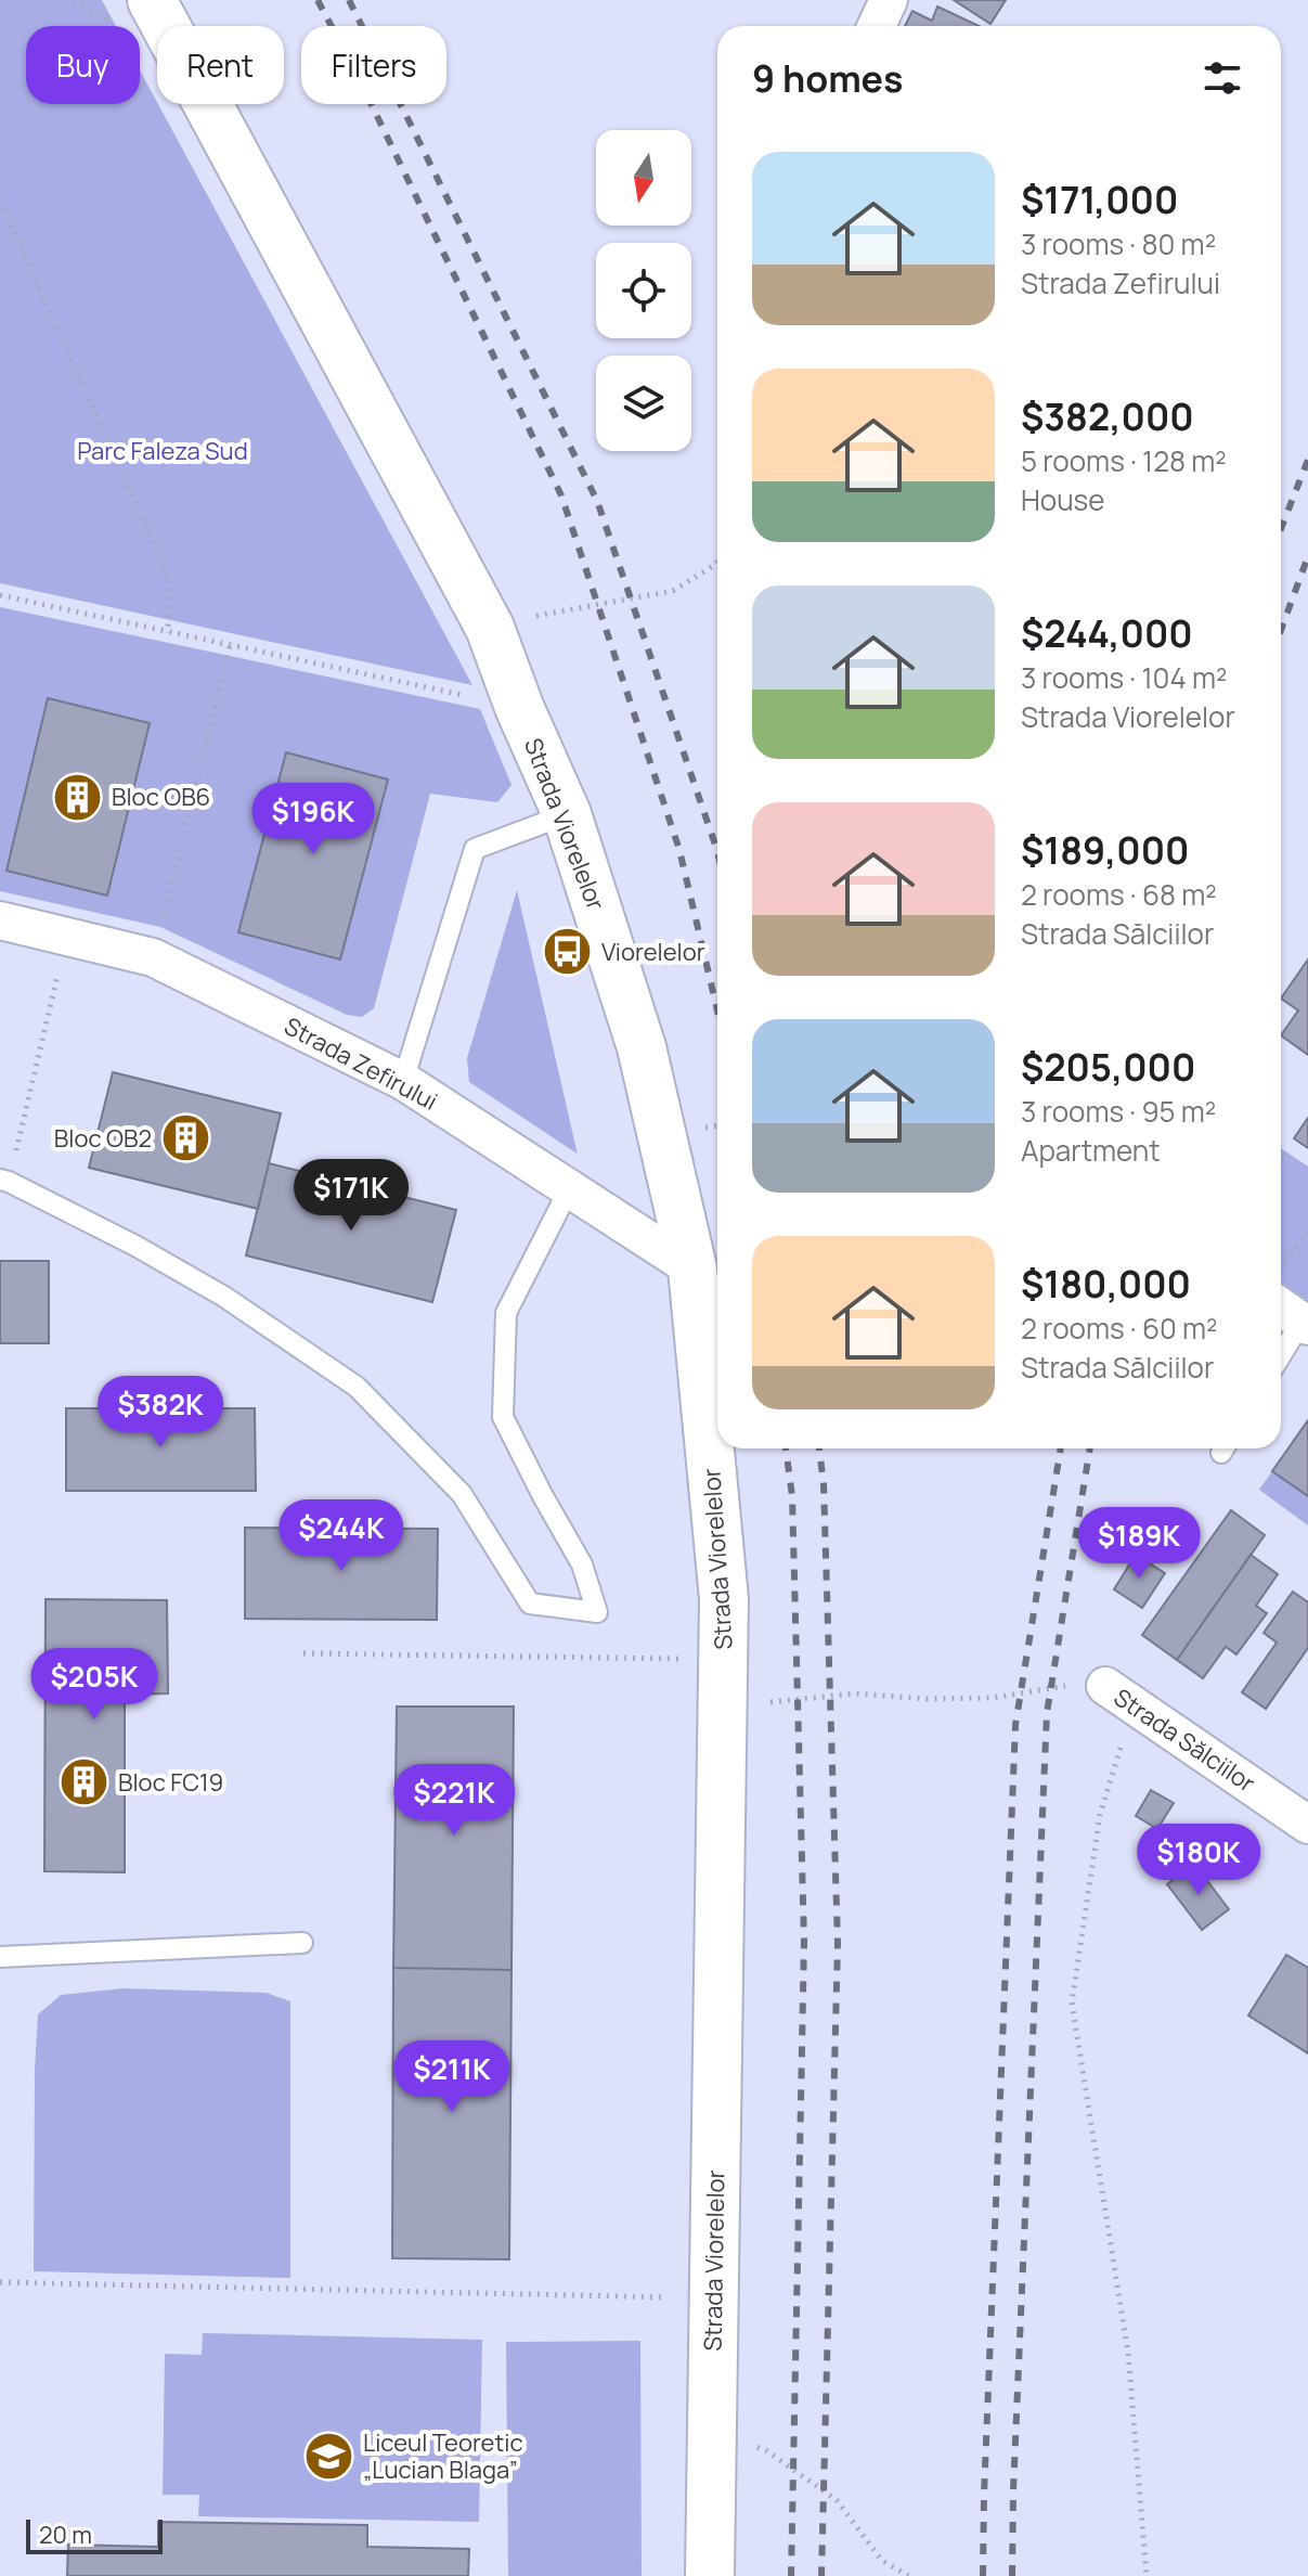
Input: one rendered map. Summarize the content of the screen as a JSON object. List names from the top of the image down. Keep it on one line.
{"streets":{"street":["Strada Viorelelor","Strada Zefirului","Strada Sălciilor"]},"crossings":[["Strada Viorelelor","Strada Zefirului"]],"parks":["Parc Faleza Sud"],"places":{"building":["Bloc OB6","Bloc OB2","Bloc FC19"],"bus stop":["Viorelelor"],"school or university":["Liceul Teoretic „Lucian Blaga”"]},"scale_bar":"20 m","north":"bottom","page":{"chip":["Buy","Rent","Filters"],"heading":"9 homes","list":[{"name":"$171,000","note":"3 rooms · 80 m² · Strada Zefirului"},{"name":"$382,000","note":"5 rooms · 128 m² · House"},{"name":"$244,000","note":"3 rooms · 104 m² · Strada Viorelelor"},{"name":"$189,000","note":"2 rooms · 68 m² · Strada Sălciilor"},{"name":"$205,000","note":"3 rooms · 95 m² · Apartment"},{"name":"$180,000","note":"2 rooms · 60 m² · Strada Sălciilor"}],"price":["$196K","$171K","$382K","$244K","$189K","$205K","$221K","$180K","$211K"],"scale":"20 m"}}
